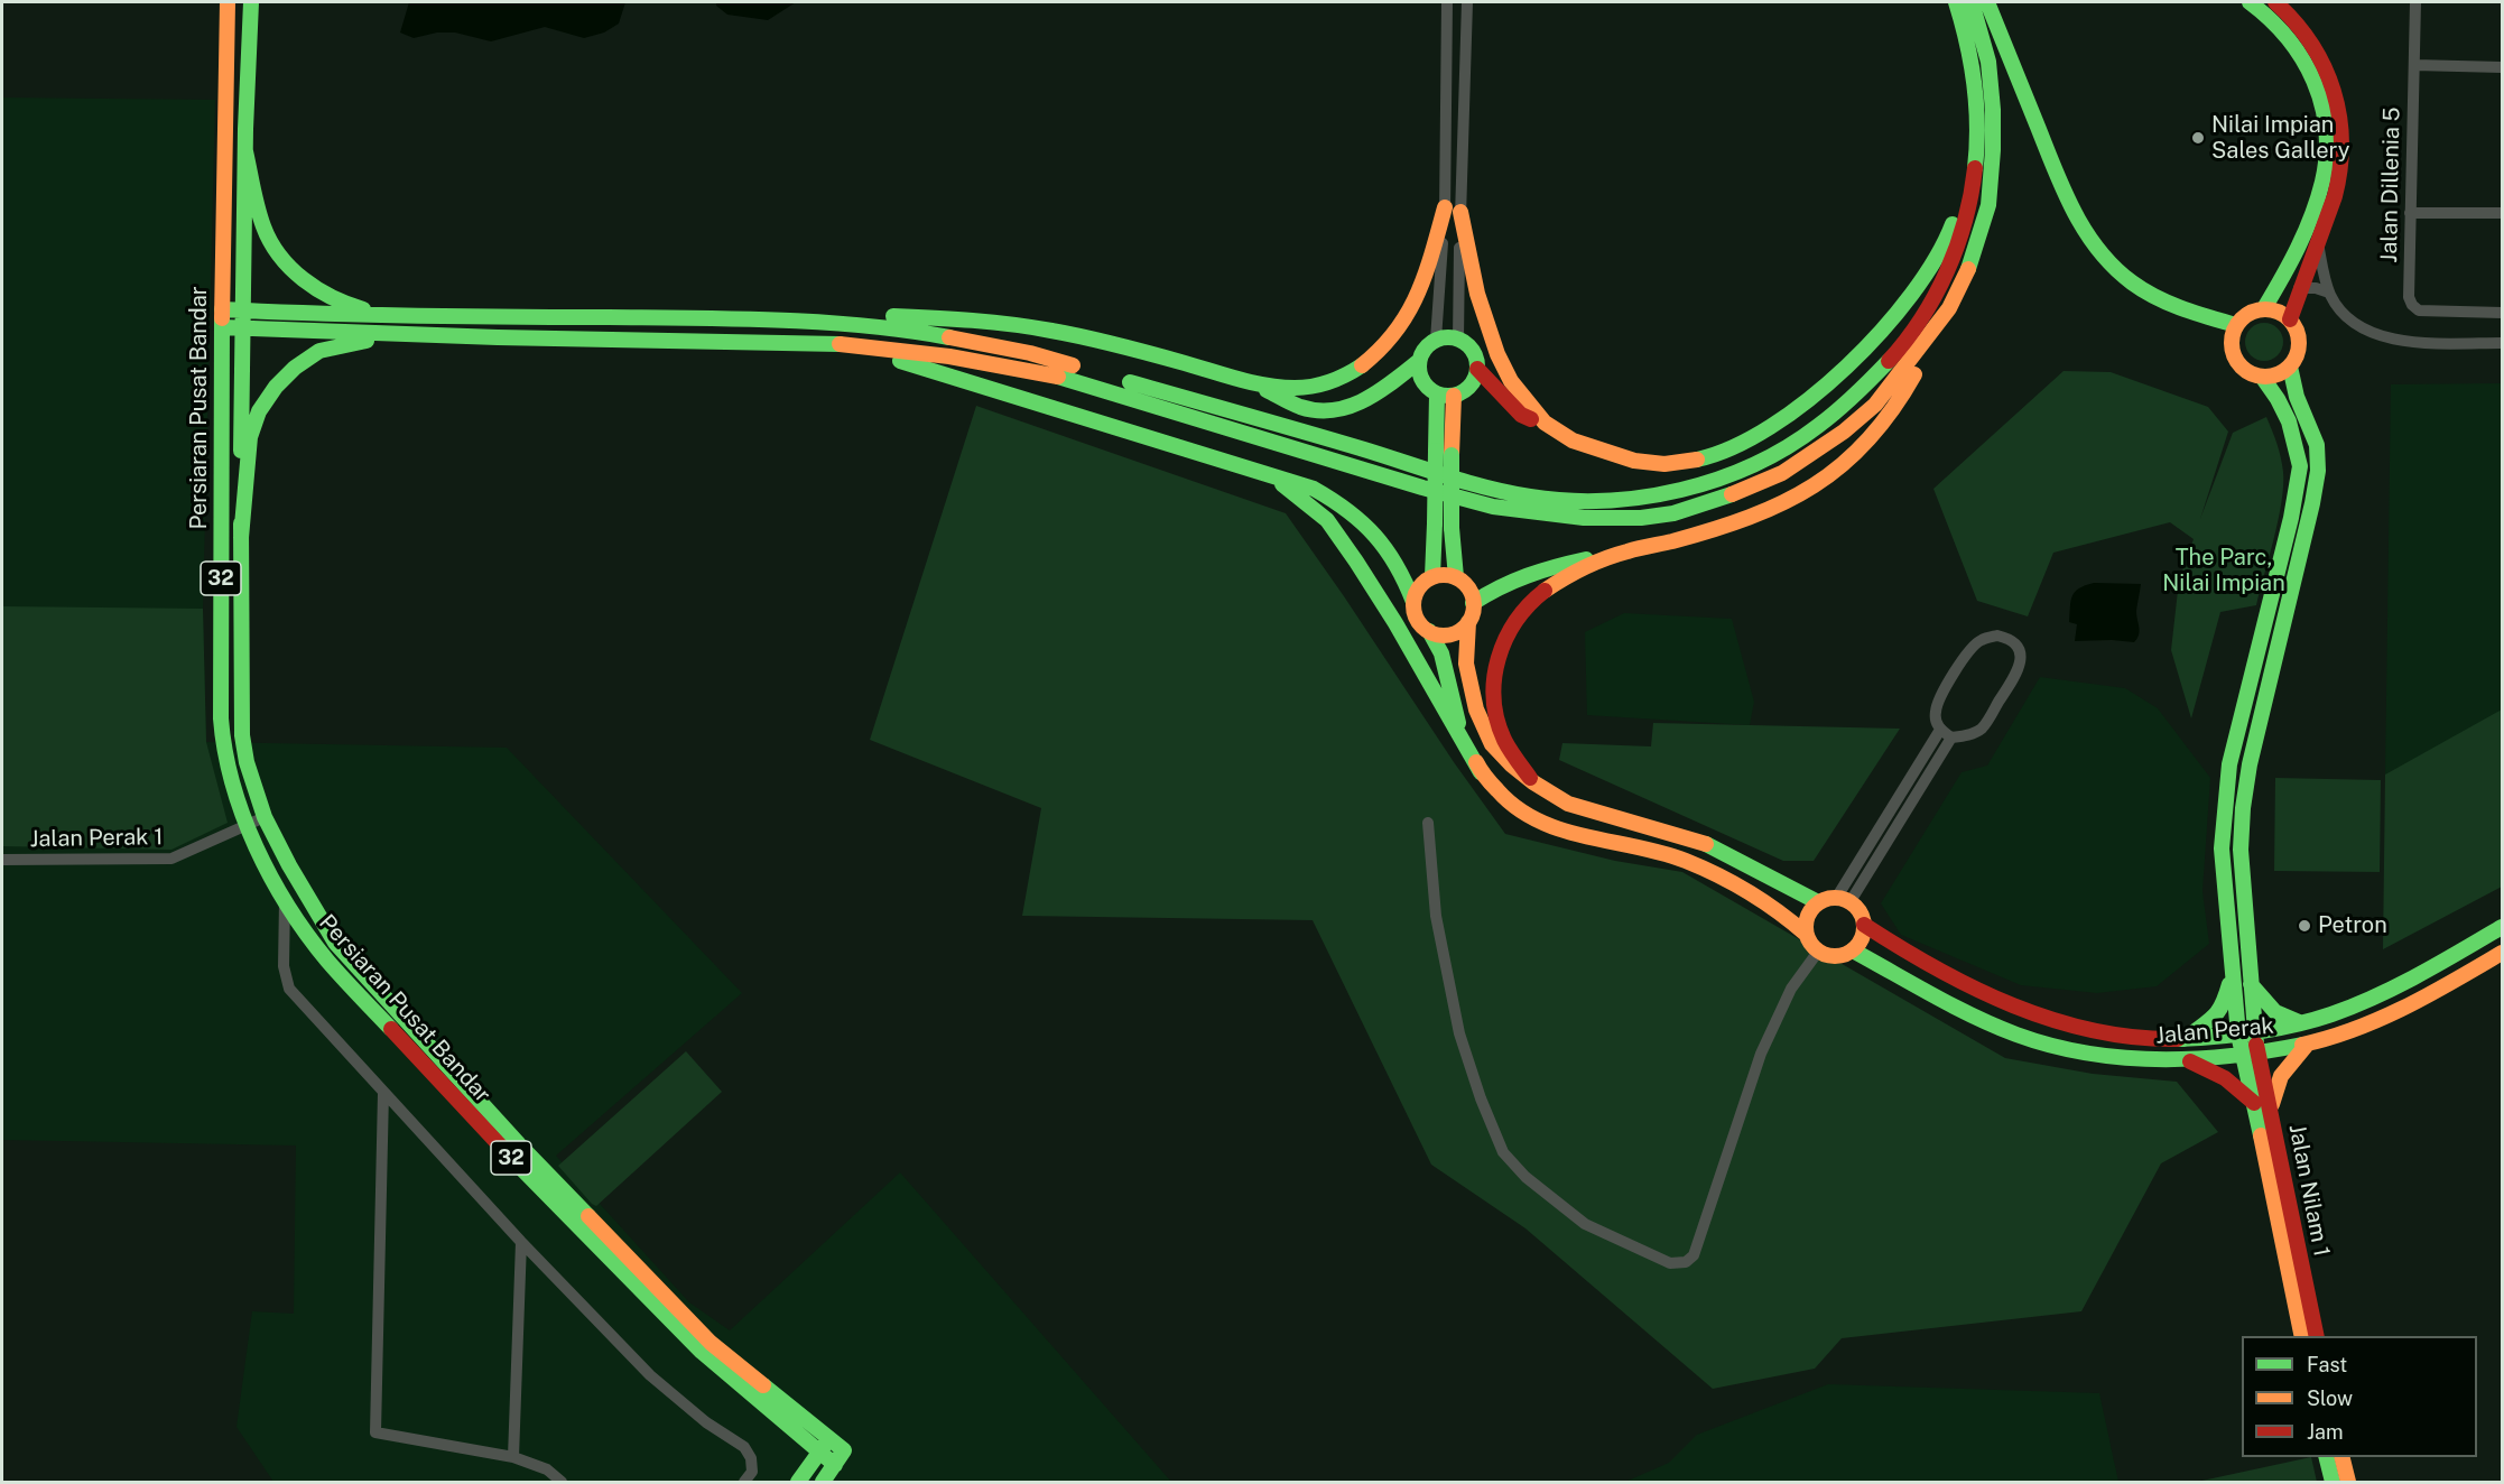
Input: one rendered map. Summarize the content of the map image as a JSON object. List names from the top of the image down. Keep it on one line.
{"streets":{"main road":["Persiaran Pusat Bandar","32","Jalan Perak","Jalan Nilam 1"],"street":["Jalan Dillenia 5","Jalan Perak 1"]},"crossings":[["Persiaran Pusat Bandar","Jalan Perak 1"],["Jalan Perak","Jalan Nilam 1"]],"parks":["The Parc, Nilai Impian"],"places":["Nilai Impian Sales Gallery","Petron"],"legend":["Fast","Slow","Jam"]}
